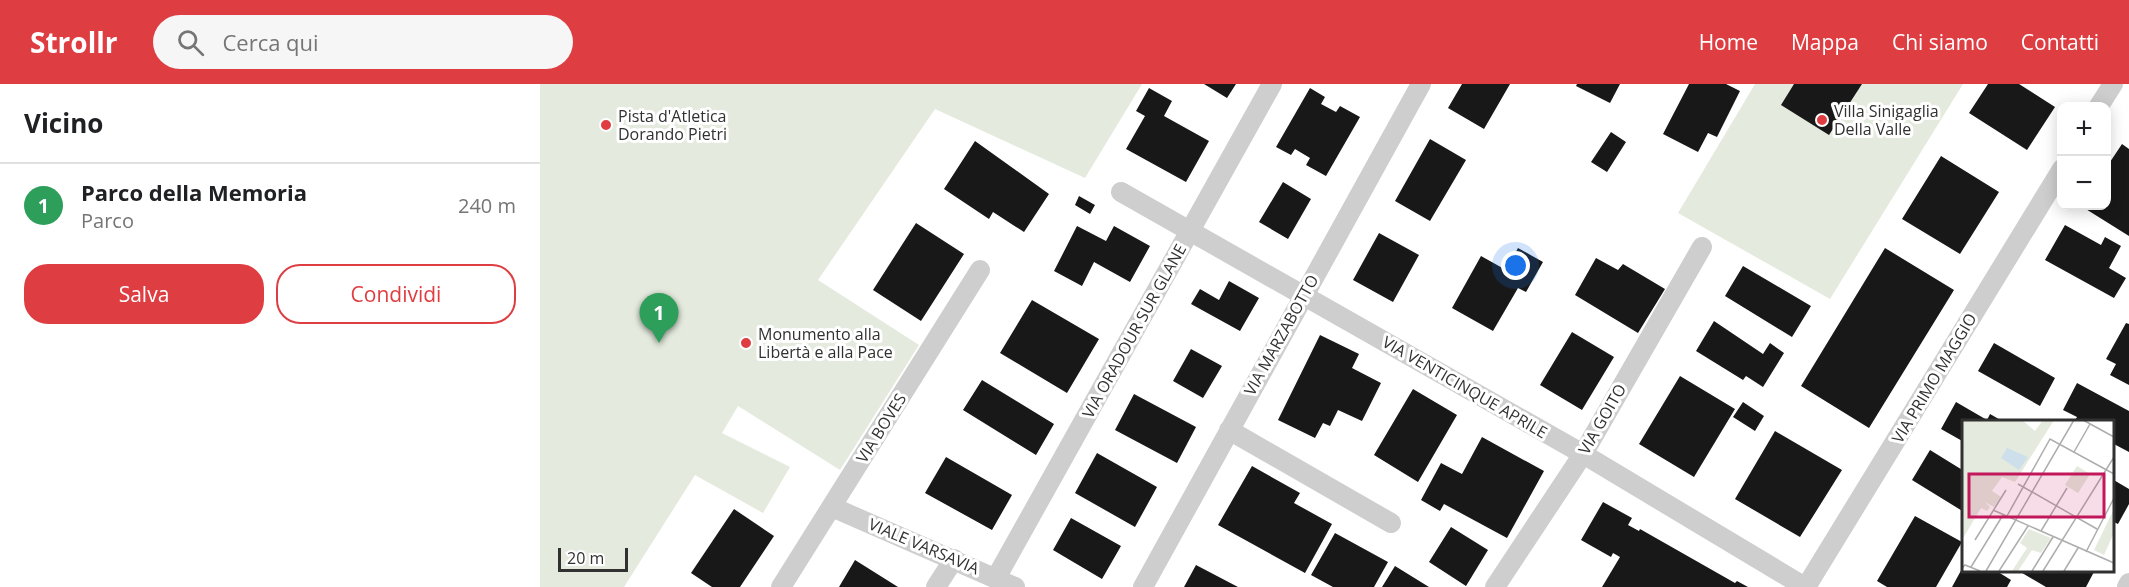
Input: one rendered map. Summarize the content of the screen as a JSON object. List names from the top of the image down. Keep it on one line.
{"streets":{"street":["VIA ORADOUR SUR GLANE","VIA MARZABOTTO","VIA PRIMO MAGGIO","VIA VENTICINQUE APRILE","VIA GOITO","VIA BOVES","VIALE VARSAVIA"]},"crossings":[["VIA ORADOUR SUR GLANE","VIA VENTICINQUE APRILE"],["VIA ORADOUR SUR GLANE","VIALE VARSAVIA"],["VIA MARZABOTTO","VIA VENTICINQUE APRILE"],["VIA PRIMO MAGGIO","VIA VENTICINQUE APRILE"],["VIA VENTICINQUE APRILE","VIA GOITO"],["VIA BOVES","VIALE VARSAVIA"]],"places":["Villa Sinigaglia Della Valle","Pista d'Atletica Dorando Pietri","Monumento alla Libertà e alla Pace"],"scale_bar":"20 m","page":{"header":"Strollr","search":"Cerca qui","nav":["Home","Mappa","Chi siamo","Contatti"],"heading":"Vicino","map_buttons":["+","−"],"list":[{"mark":"1","name":"Parco della Memoria","note":"Parco","value":"240 m"}],"buttons":["Salva","Condividi"],"pins":"1","scale":"20 m"}}
